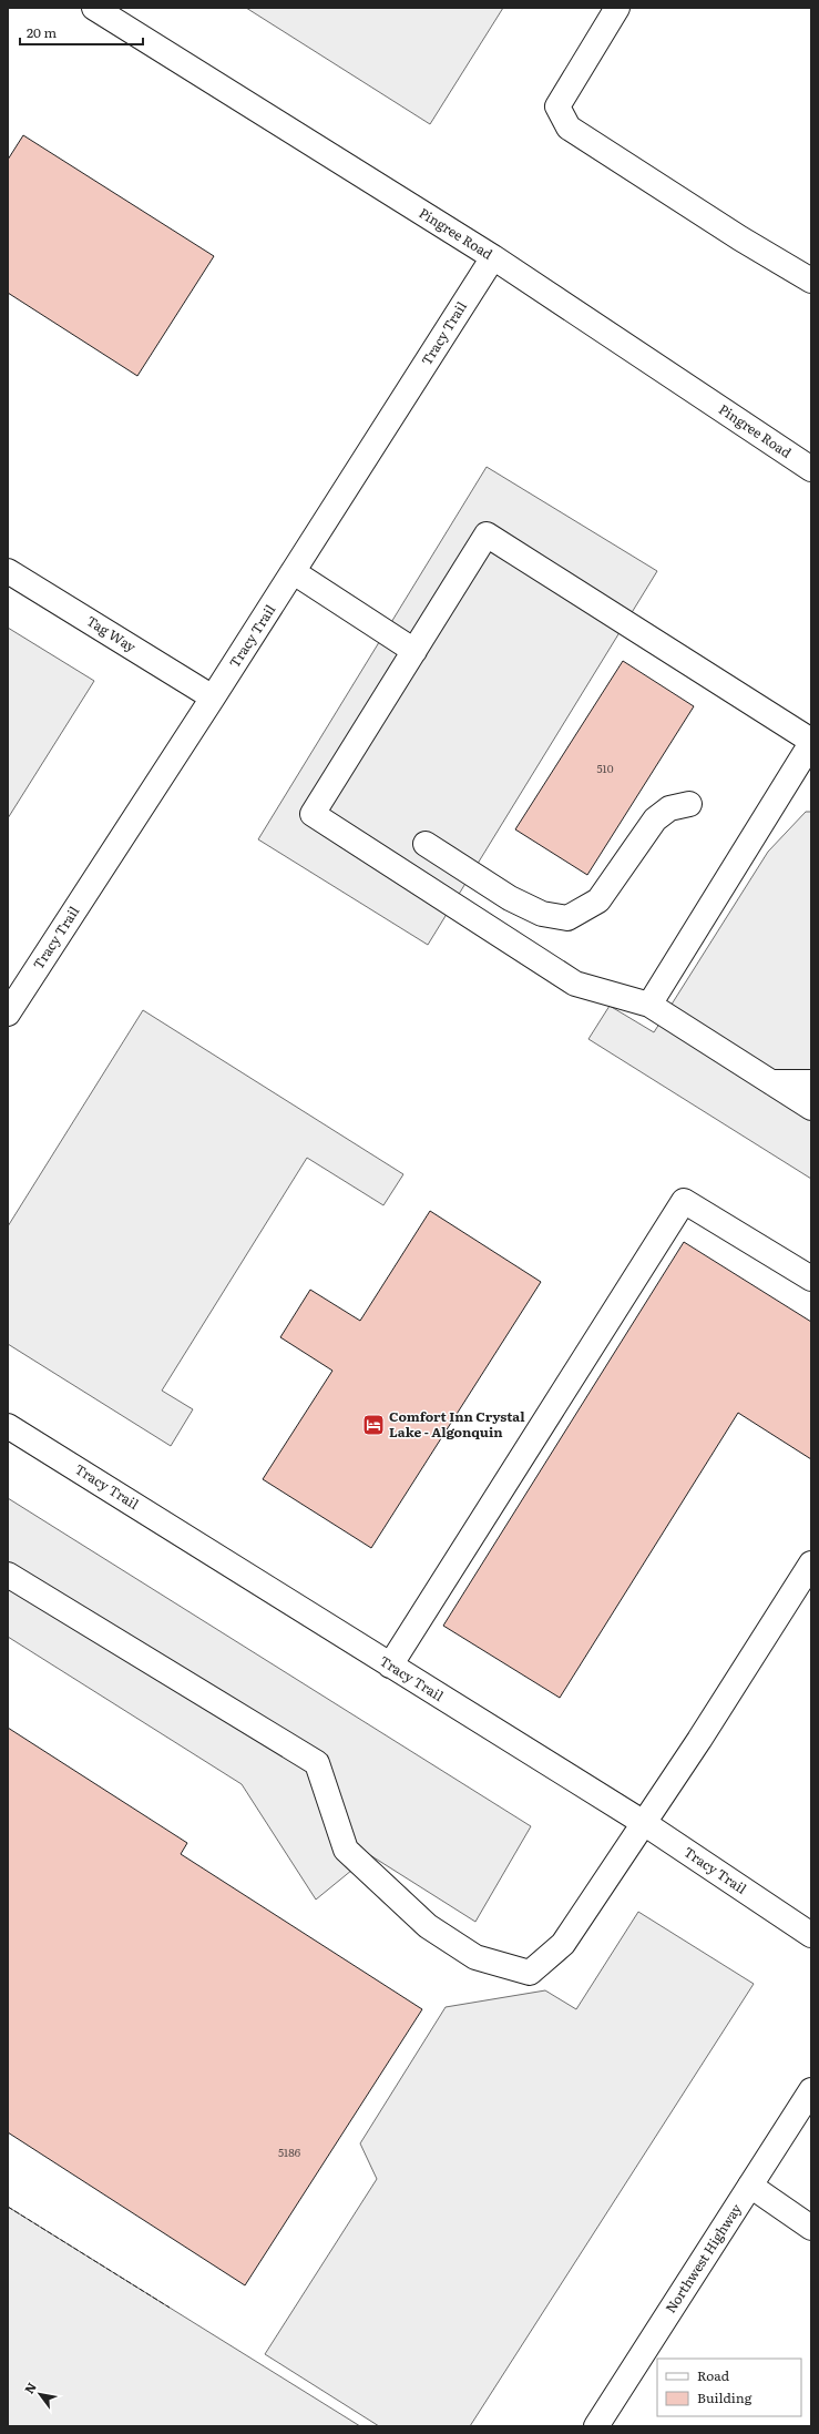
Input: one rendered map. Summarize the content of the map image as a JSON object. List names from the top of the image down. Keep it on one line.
{"streets":{"street":["Pingree Road","Tracy Trail","Tag Way","Northwest Highway"]},"crossings":[["Pingree Road","Tracy Trail"],["Tracy Trail","Tag Way"]],"places":{"hotel":["Comfort Inn Crystal Lake - Algonquin"]},"house_numbers":["510","5186"],"legend":["Road","Building"],"scale_bar":"20 m","north":"top left"}
